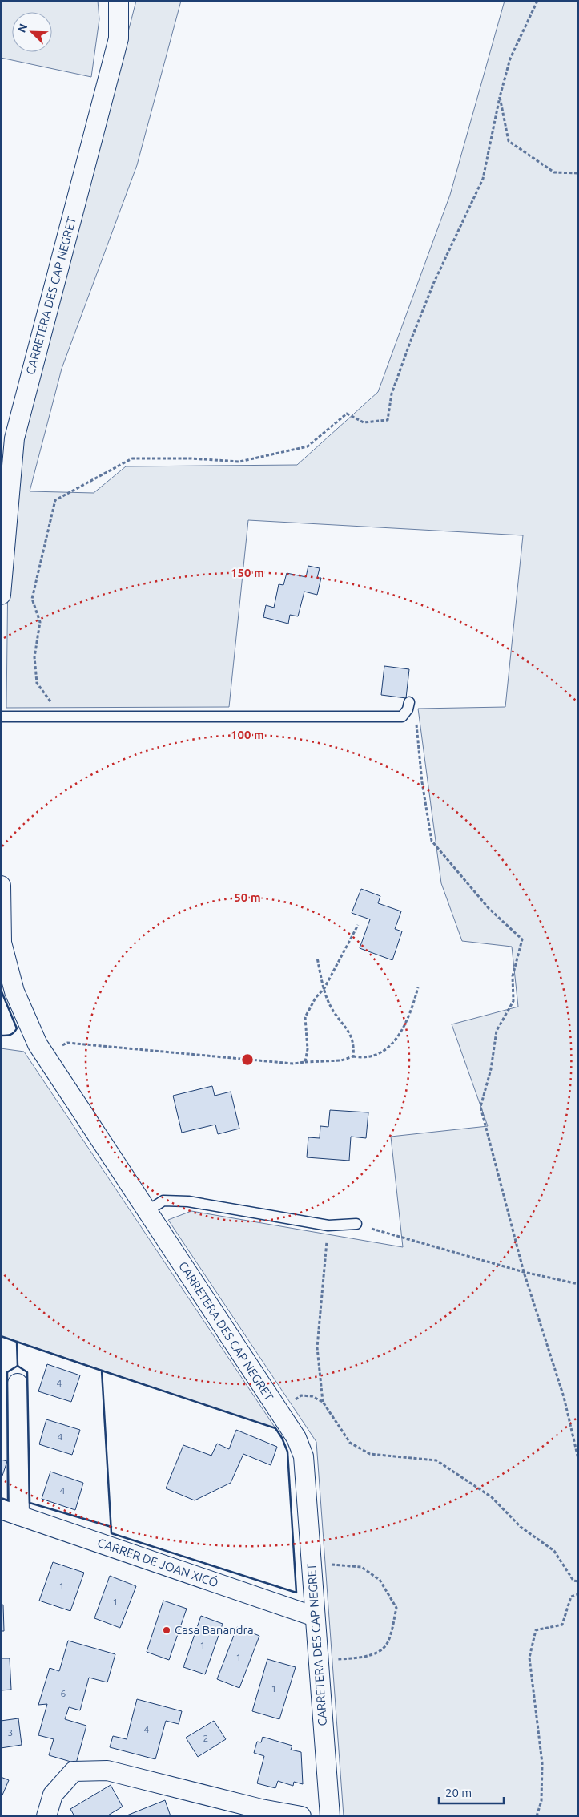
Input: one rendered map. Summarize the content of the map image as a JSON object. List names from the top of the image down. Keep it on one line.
{"streets":{"street":["CARRETERA DES CAP NEGRET","CARRER DE JOAN XICÓ"]},"crossings":[["CARRETERA DES CAP NEGRET","CARRER DE JOAN XICÓ"]],"places":["Casa Banandra"],"house_numbers":["4","4","4","1","1","1","1","1","6","4","3","2"],"scale_bar":"20 m","north":"top left","rings":["150 m","100 m","50 m"]}
